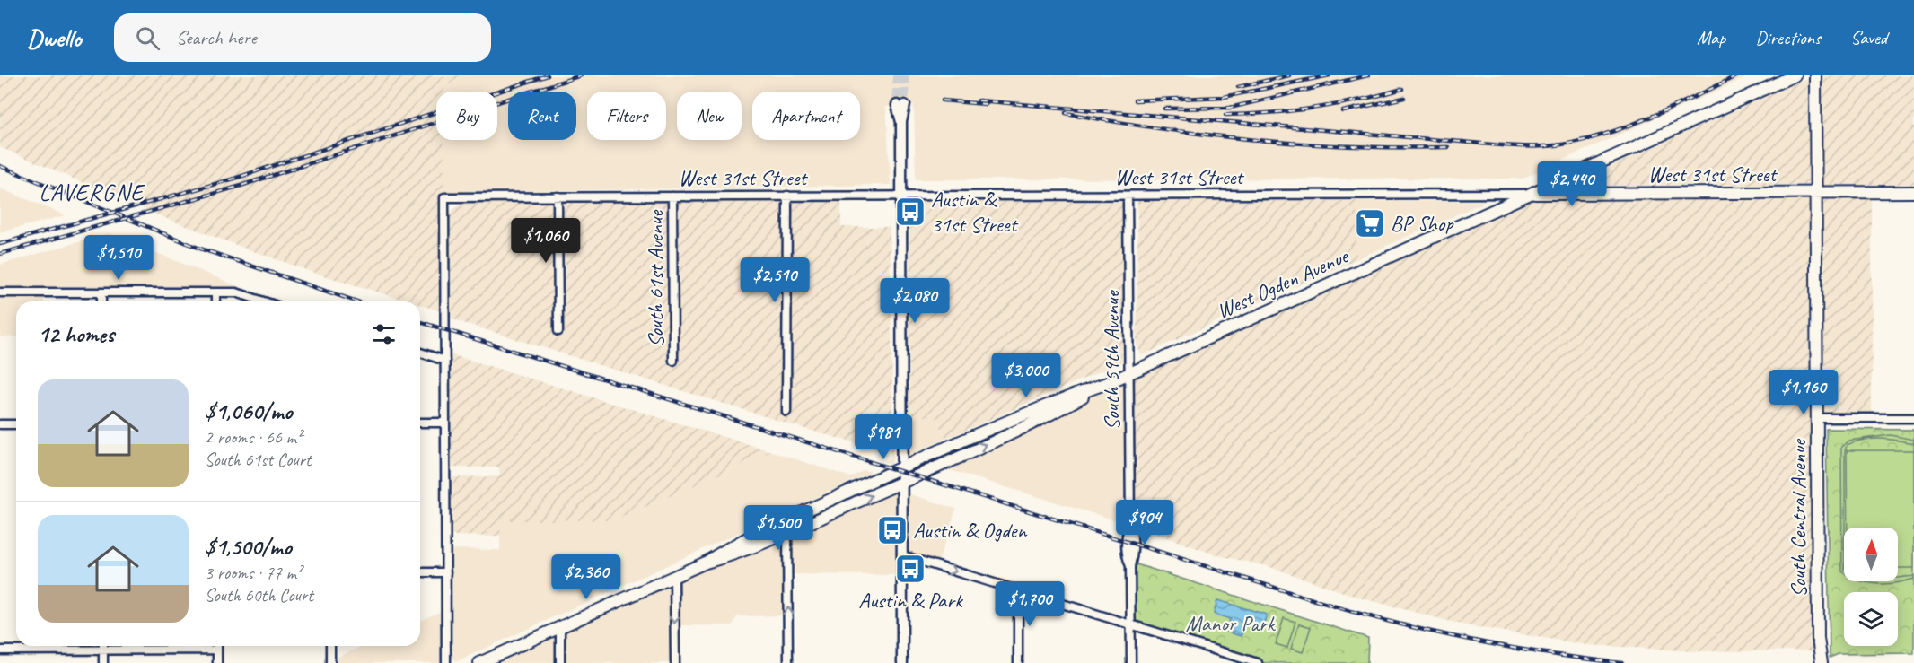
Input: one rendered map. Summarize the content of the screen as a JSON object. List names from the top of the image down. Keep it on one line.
{"streets":{"main road":["West 31st Street","West Ogden Avenue","South Central Avenue"],"street":["South 61st Avenue","South 59th Avenue"]},"crossings":[["West 31st Street","South 61st Avenue"],["West 31st Street","West Ogden Avenue"],["West 31st Street","South 59th Avenue"],["West 31st Street","South Central Avenue"],["West Ogden Avenue","South 59th Avenue"]],"districts":["LAVERGNE"],"parks":["Manor Park"],"places":{"bus stop":["Austin & 31st Street","Austin & Ogden","Austin & Park"],"supermarket":["BP Shop"]},"north":"top","page":{"header":"Dwello","search":"Search here","nav":["Map","Directions","Saved"],"chip":["Buy","Rent","Filters","New","Apartment"],"price":["$2,440","$1,060","$1,510","$2,510","$2,080","$3,000","$1,160","$981","$904","$1,500","$2,360","$1,700"],"heading":"12 homes","list":[{"name":"$1,060/mo","note":"2 rooms · 66 m² · South 61st Court"},{"name":"$1,500/mo","note":"3 rooms · 77 m² · South 60th Court"}]}}
